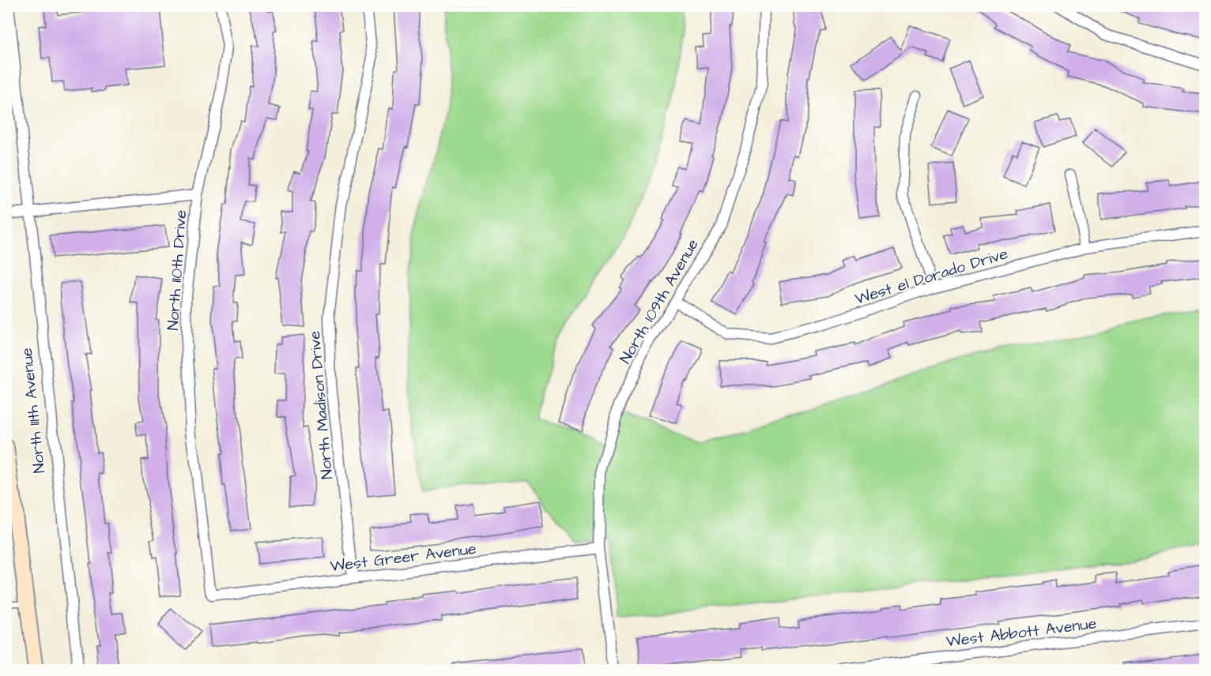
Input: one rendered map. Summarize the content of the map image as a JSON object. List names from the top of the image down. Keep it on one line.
{"streets":{"street":["North 110th Drive","West el Dorado Drive","North 109th Avenue","North Madison Drive","North 111th Avenue","West Greer Avenue","West Abbott Avenue"]},"crossings":[["North 110th Drive","West Greer Avenue"],["West el Dorado Drive","North 109th Avenue"],["North 109th Avenue","West Greer Avenue"],["North Madison Drive","West Greer Avenue"]]}
